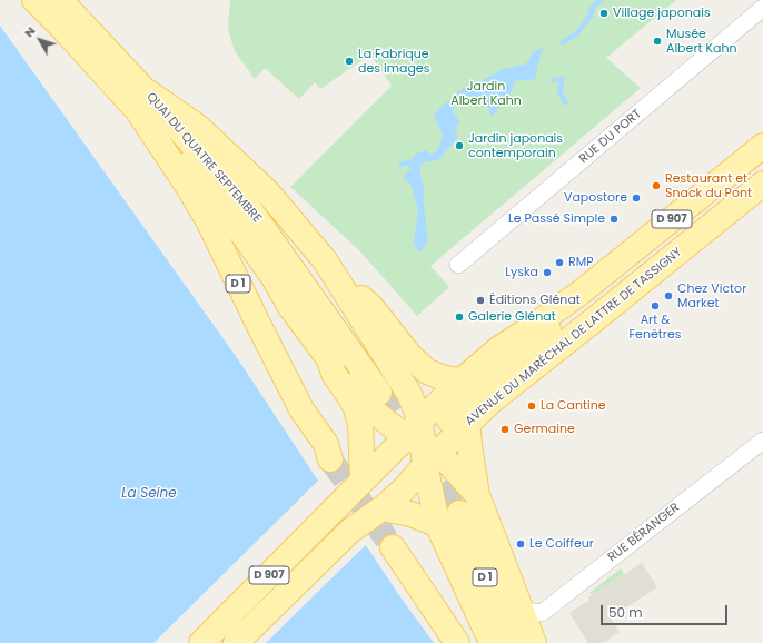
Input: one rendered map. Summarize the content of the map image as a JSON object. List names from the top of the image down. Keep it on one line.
{"streets":{"main road":["QUAI DU QUATRE SEPTEMBRE","D 907","D 1","AVENUE DU MARÉCHAL DE LATTRE DE TASSIGNY"],"street":["RUE DU PORT","RUE BÉRANGER"]},"crossings":[["D 907","AVENUE DU MARÉCHAL DE LATTRE DE TASSIGNY"]],"water":["La Seine"],"parks":["Jardin Albert Kahn"],"places":["Village japonais","Musée Albert Kahn","La Fabrique des images","Jardin japonais contemporain","Restaurant et Snack du Pont","Vapostore","Le Passé Simple","RMP","Lyska","Chez Victor Market","Éditions Glénat","Art & Fenêtres","Galerie Glénat","La Cantine","Germaine","Le Coiffeur"],"scale_bar":"50 m","north":"top left"}
